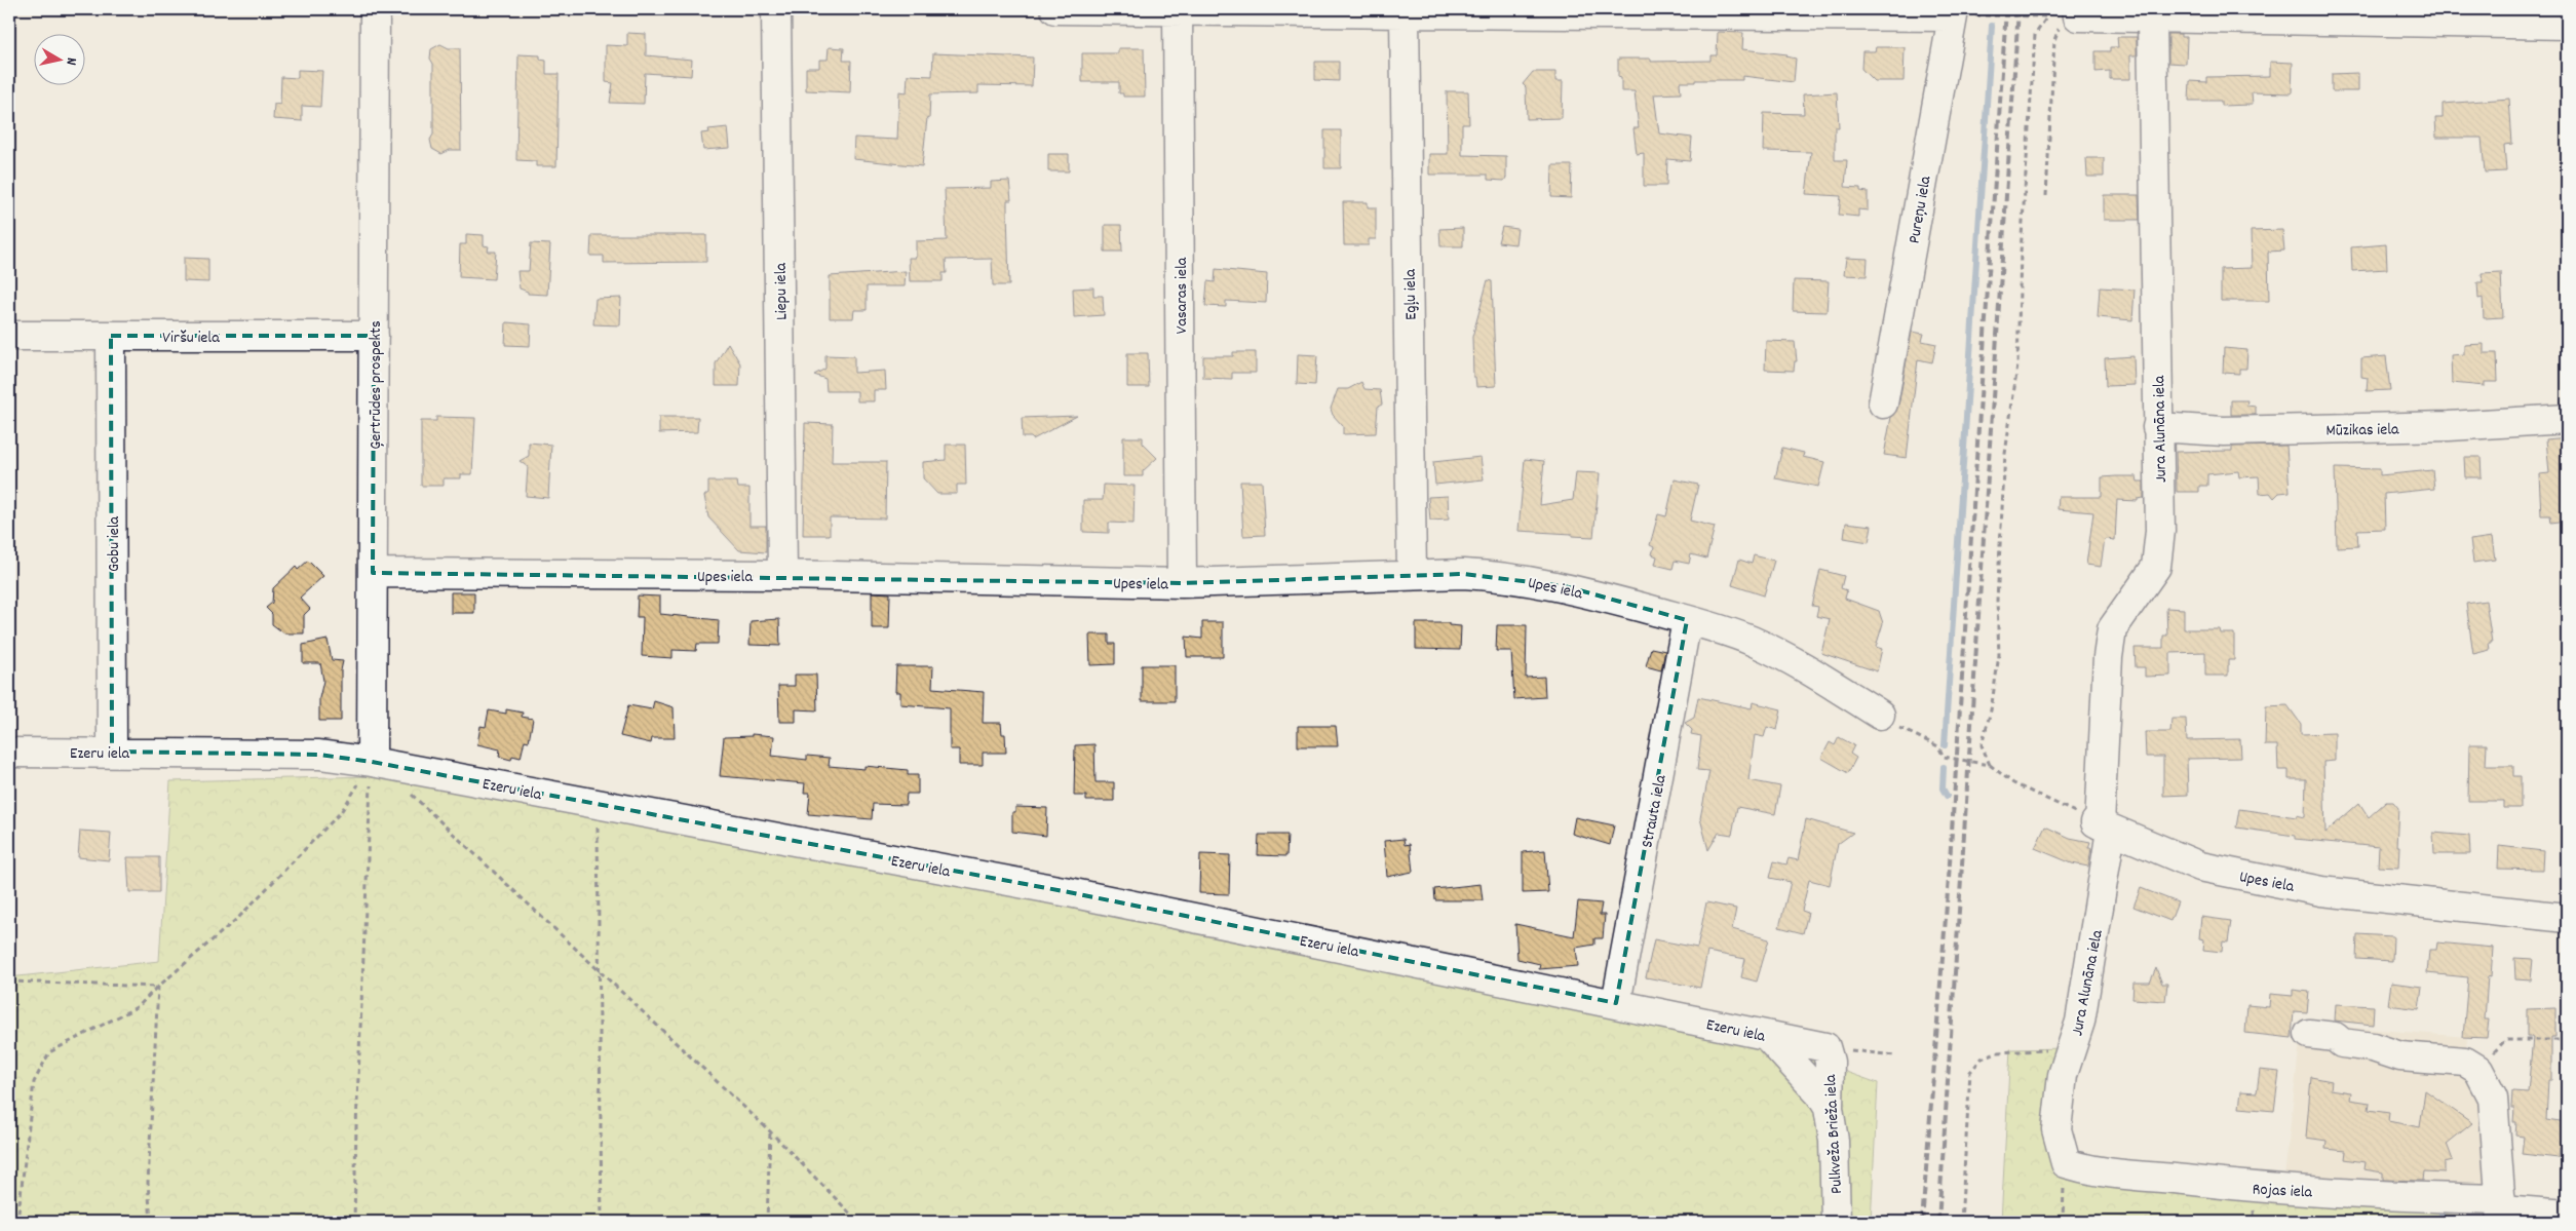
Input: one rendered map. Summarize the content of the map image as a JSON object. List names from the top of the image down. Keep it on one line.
{"streets":{"street":["Pureņu iela","Liepu iela","Egļu iela","Vasaras iela","Viršu iela","Ģertrūdes prospekts","Mūzikas iela","Jura Alunāna iela","Gobu iela","Upes iela","Ezeru iela","Strauta iela","Pulkveža Brieža iela","Rojas iela"]},"crossings":[["Liepu iela","Upes iela"],["Egļu iela","Upes iela"],["Vasaras iela","Upes iela"],["Viršu iela","Ģertrūdes prospekts"],["Viršu iela","Gobu iela"],["Ģertrūdes prospekts","Upes iela"],["Ģertrūdes prospekts","Ezeru iela"],["Mūzikas iela","Jura Alunāna iela"],["Jura Alunāna iela","Upes iela"],["Jura Alunāna iela","Rojas iela"],["Gobu iela","Ezeru iela"],["Upes iela","Strauta iela"],["Ezeru iela","Strauta iela"],["Ezeru iela","Pulkveža Brieža iela"]],"north":"right"}
